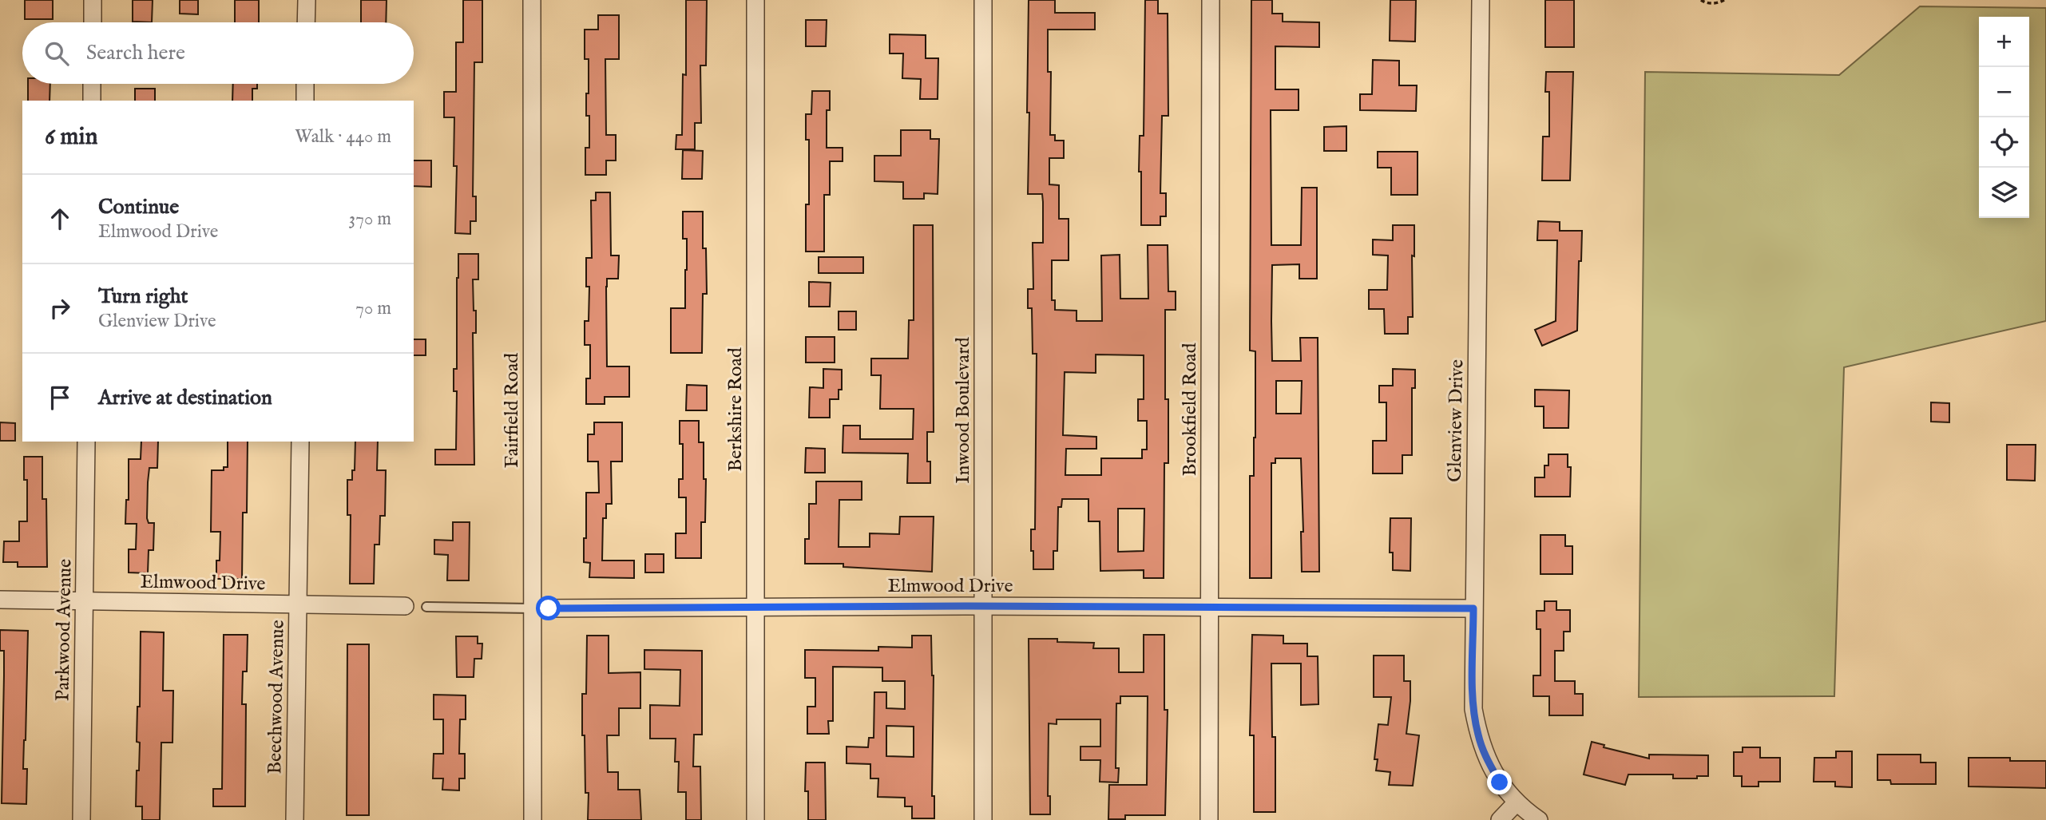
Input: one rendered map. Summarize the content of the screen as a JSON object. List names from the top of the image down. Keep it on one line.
{"streets":{"street":["Berkshire Road","Brookfield Road","Fairfield Road","Inwood Boulevard","Glenview Drive","Elmwood Drive","Parkwood Avenue","Beechwood Avenue"]},"crossings":[["Berkshire Road","Elmwood Drive"],["Brookfield Road","Elmwood Drive"],["Fairfield Road","Elmwood Drive"],["Inwood Boulevard","Elmwood Drive"],["Glenview Drive","Elmwood Drive"],["Elmwood Drive","Parkwood Avenue"],["Elmwood Drive","Beechwood Avenue"]],"page":{"map_buttons":["+","−"],"search":"Search here","heading":["6 min","Walk · 440 m"],"list":[["Continue","Elmwood Drive","370 m"],["Turn right","Glenview Drive","70 m"],"Arrive at destination"]}}
